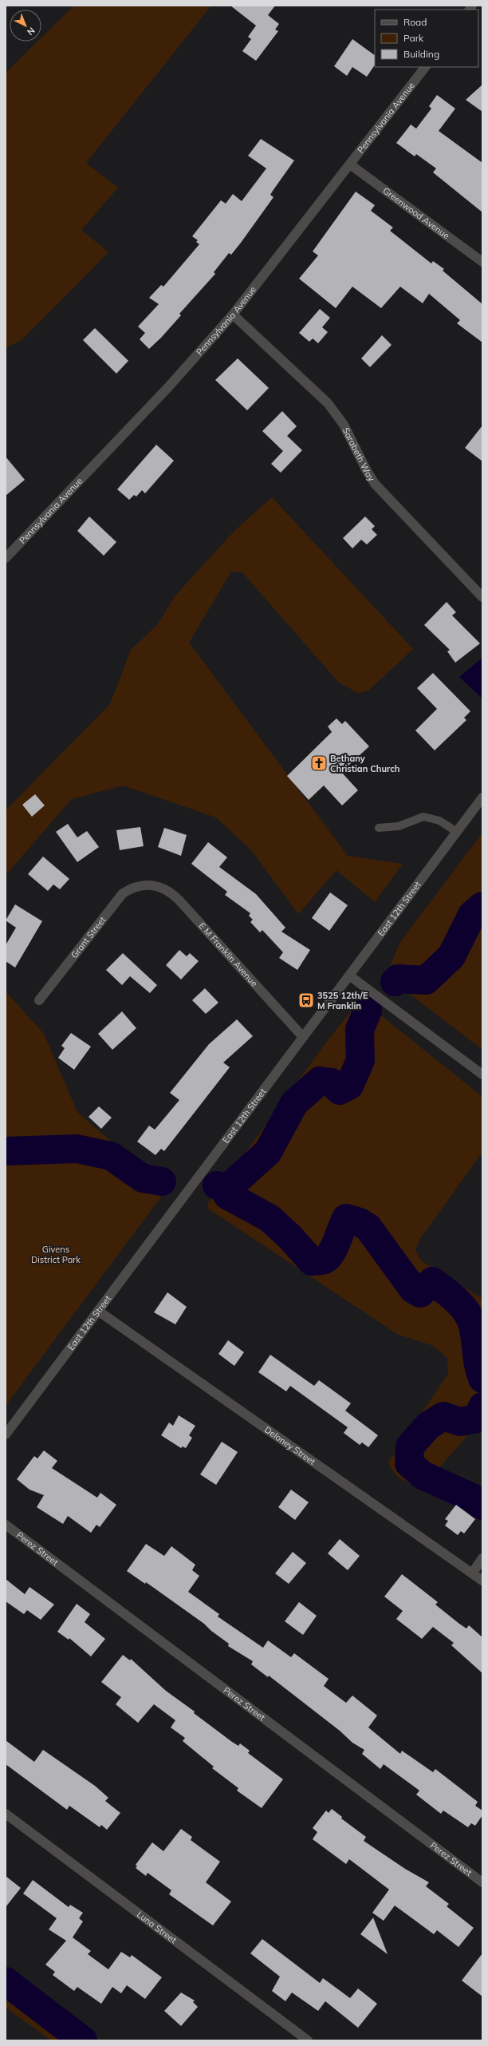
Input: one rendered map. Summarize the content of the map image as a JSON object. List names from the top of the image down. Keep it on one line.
{"streets":{"street":["Pennsylvania Avenue","Greenwood Avenue","Sarabeth Way","East 12th Street","Grant Street","E M Franklin Avenue","Deloney Street","Perez Street","Luna Street"]},"crossings":[["Pennsylvania Avenue","Greenwood Avenue"],["Pennsylvania Avenue","Sarabeth Way"],["East 12th Street","E M Franklin Avenue"],["East 12th Street","Deloney Street"],["Grant Street","E M Franklin Avenue"]],"parks":["Givens District Park"],"places":{"church":["Bethany Christian Church"],"bus stop":["3525 12th/E M Franklin"]},"legend":["Road","Park","Building"],"north":"bottom right"}
